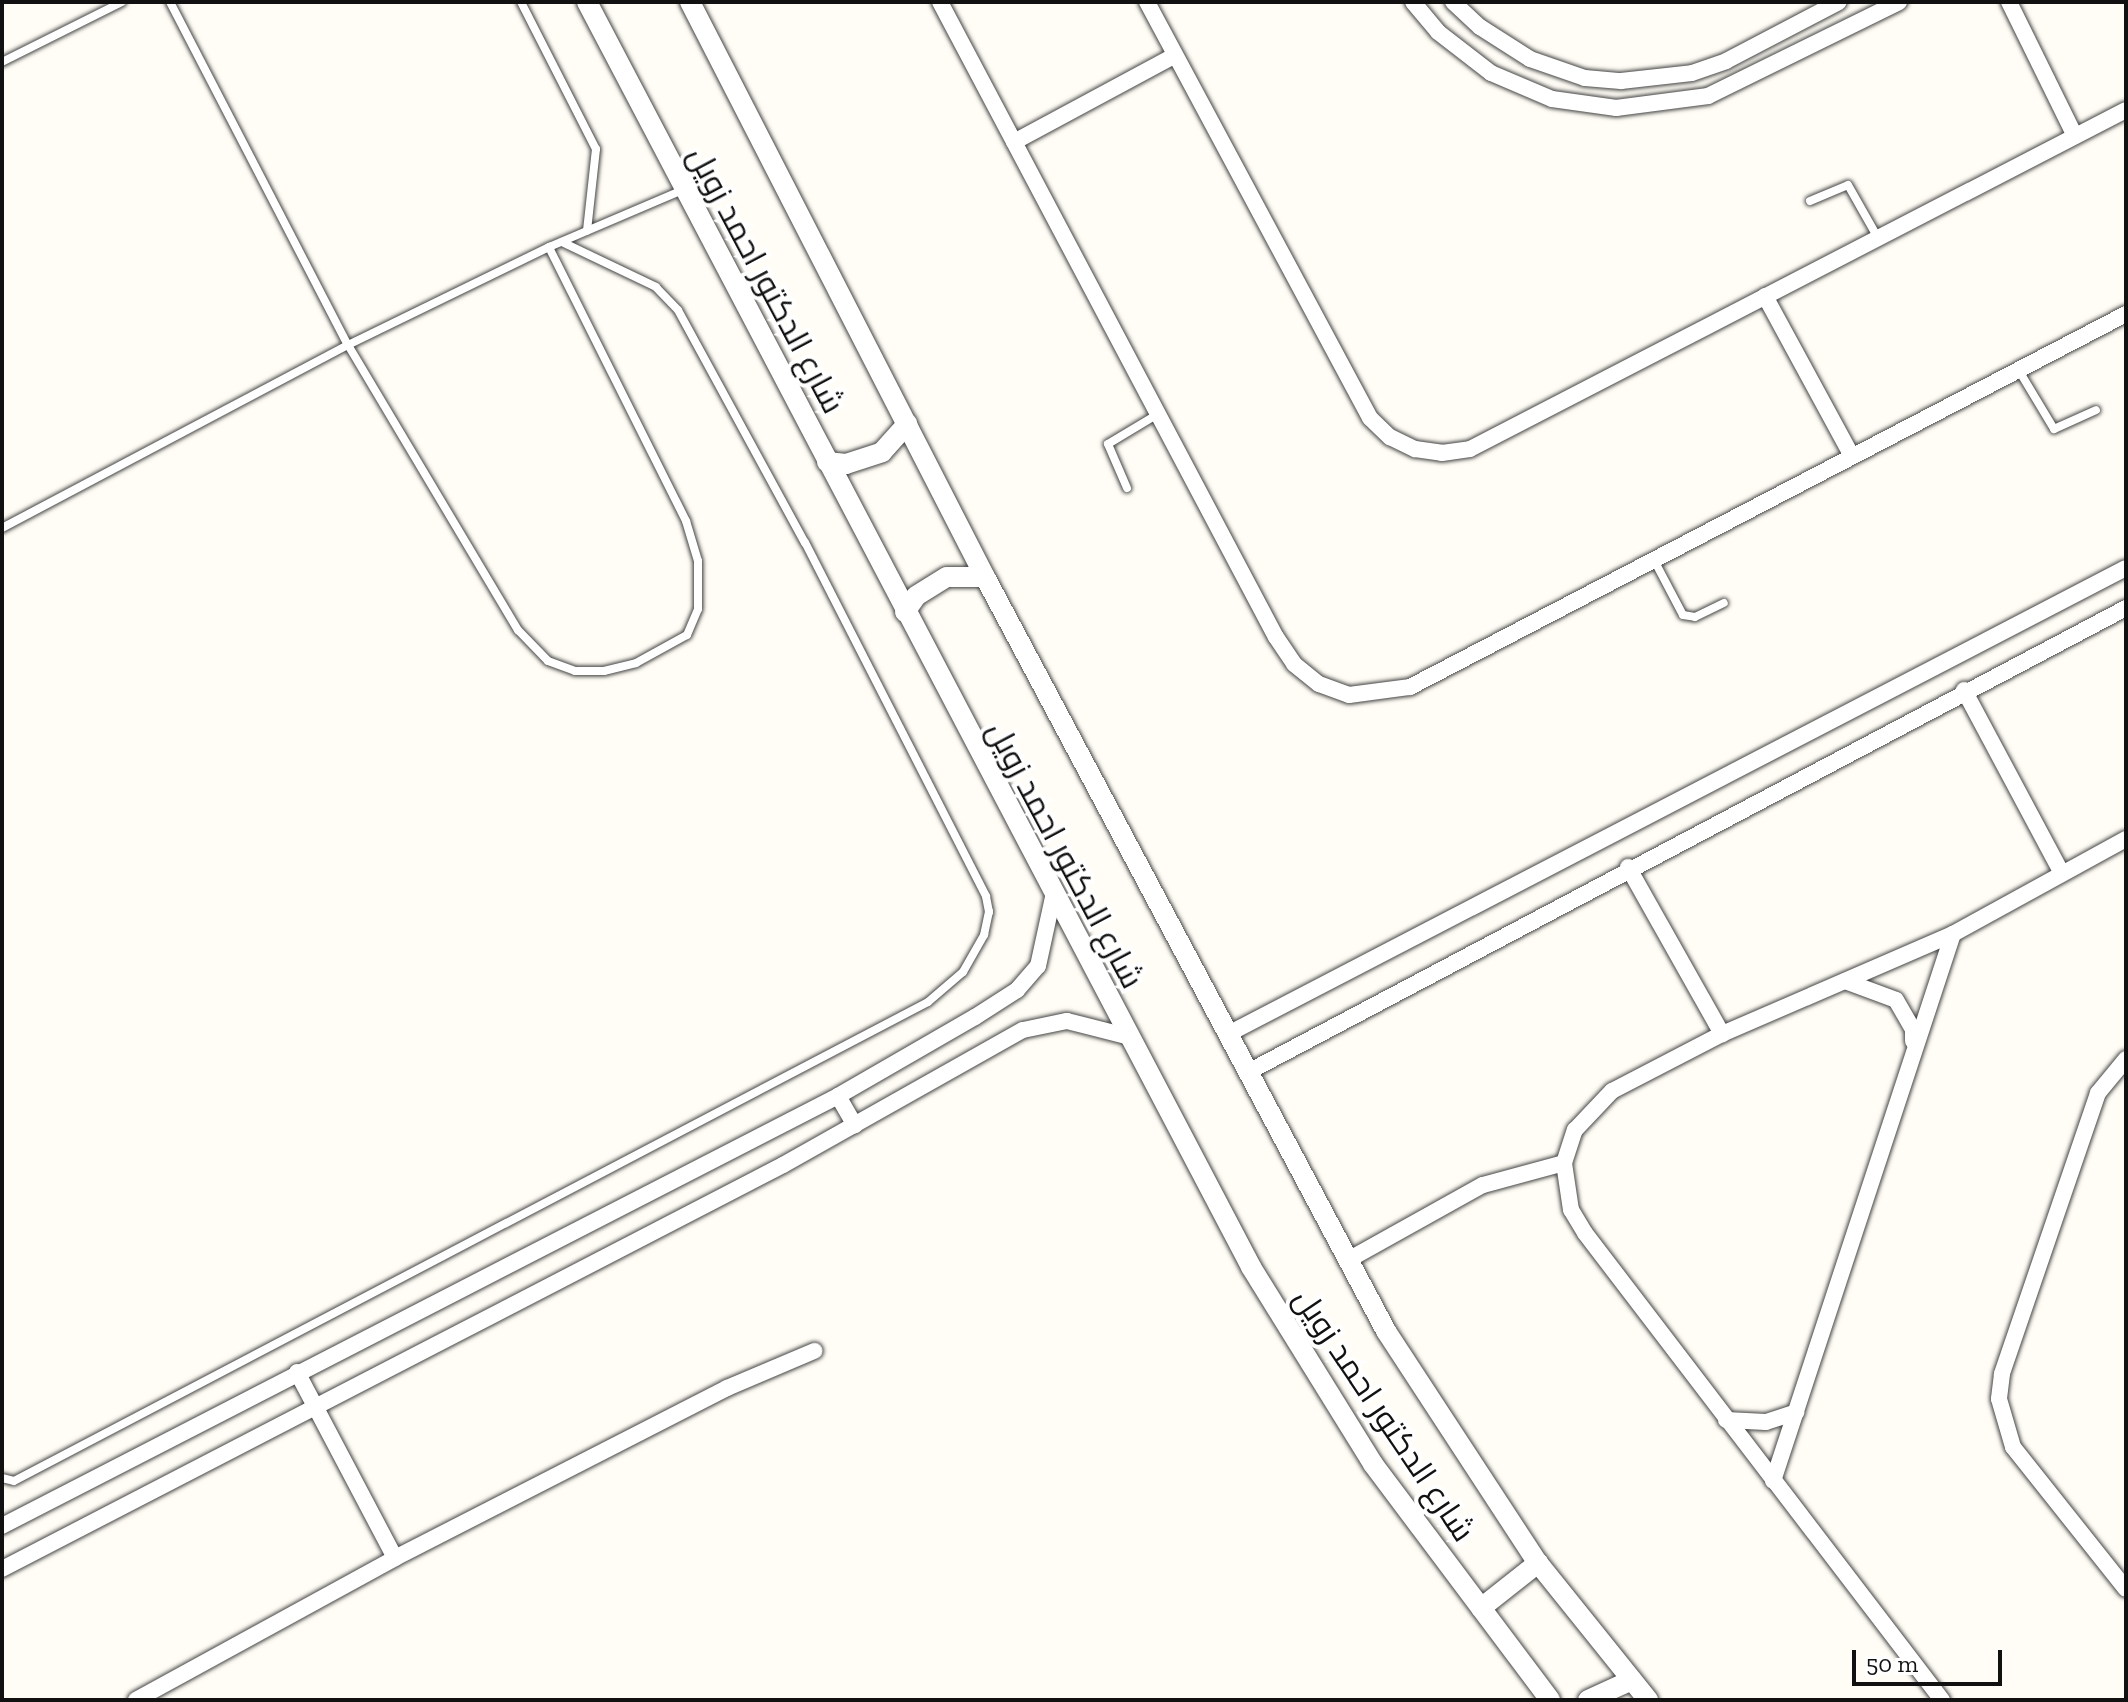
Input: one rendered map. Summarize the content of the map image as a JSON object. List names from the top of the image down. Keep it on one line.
{"streets":{"street":["شارع الدكتور احمد زويل"]},"scale_bar":"50 m"}
